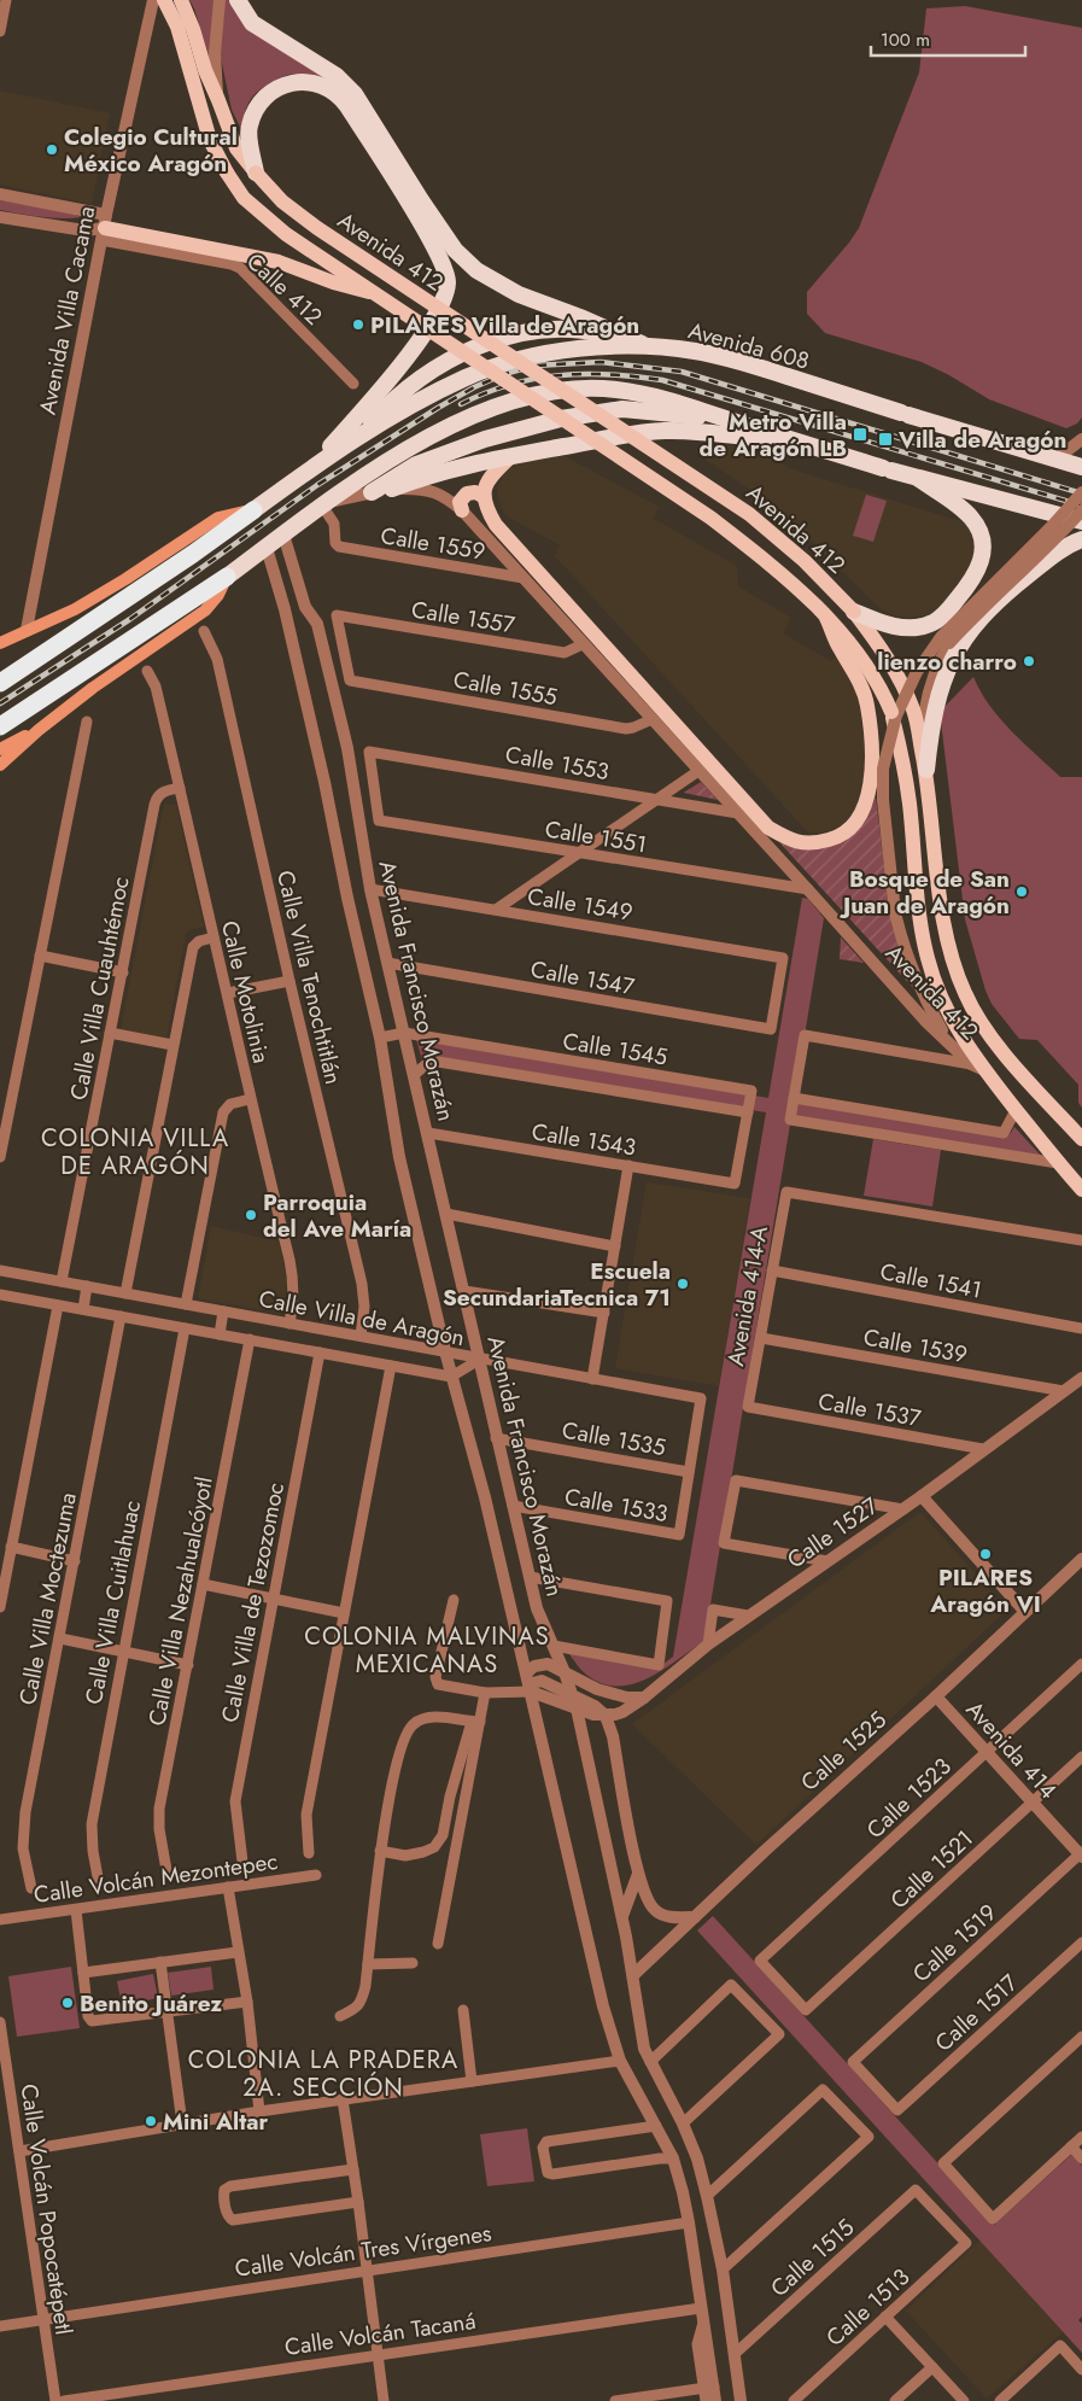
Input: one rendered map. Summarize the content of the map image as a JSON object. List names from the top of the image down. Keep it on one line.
{"streets":{"highway":["Avenida 608"],"main road":["Avenida 412"],"street":["Calle 412","Avenida Villa Cacama","Calle 1559","Calle 1557","Calle 1555","Calle 1553","Calle 1551","Calle 1549","Calle Villa Tenochtitlán","Calle 1547","Calle Villa Cuauhtémoc","Avenida Francisco Morazán","Calle Motolinia","Calle 1545","Calle 1543","Calle 1541","Avenida 414-A","Calle Villa de Aragón","Calle 1539","Calle 1537","Calle 1535","Calle 1533","Calle 1527","Calle Villa Moctezuma","Calle Villa Nezahualcóyotl","Calle Villa Cuitlahuac","Calle Villa de Tezozomoc","Avenida 414","Calle 1525","Calle 1523","Calle 1521","Calle Volcán Mezontepec","Calle 1519","Calle 1517","Calle Volcán Popocatépetl","Calle Volcán Tres Vírgenes","Calle 1515","Calle 1513","Calle Volcán Tacaná"]},"crossings":[["Avenida 412","Calle 1559"],["Avenida 412","Calle 1557"],["Avenida 412","Calle 1555"],["Avenida 412","Calle 1553"],["Avenida 412","Calle 1551"],["Calle 412","Avenida Villa Cacama"],["Calle 1557","Calle 1555"],["Calle 1553","Calle 1551"],["Calle 1549","Calle 1547"],["Calle 1549","Avenida Francisco Morazán"],["Calle Villa Tenochtitlán","Calle Villa de Aragón"],["Calle 1547","Avenida Francisco Morazán"],["Calle Villa Cuauhtémoc","Calle Motolinia"],["Calle Villa Cuauhtémoc","Calle Villa de Aragón"],["Avenida Francisco Morazán","Calle 1545"],["Avenida Francisco Morazán","Calle 1543"],["Avenida Francisco Morazán","Calle Villa de Aragón"],["Avenida Francisco Morazán","Calle 1535"],["Avenida Francisco Morazán","Calle 1533"],["Avenida Francisco Morazán","Calle 1525"],["Avenida Francisco Morazán","Calle Volcán Tres Vírgenes"],["Avenida Francisco Morazán","Calle 1515"],["Avenida Francisco Morazán","Calle Volcán Tacaná"],["Calle Motolinia","Calle Villa de Aragón"],["Calle 1545","Calle 1543"],["Calle 1541","Avenida 414-A"],["Avenida 414-A","Calle 1539"],["Avenida 414-A","Calle 1537"],["Calle Villa de Aragón","Calle Villa Moctezuma"],["Calle Villa de Aragón","Calle Villa Nezahualcóyotl"],["Calle Villa de Aragón","Calle Villa Cuitlahuac"],["Calle Villa de Aragón","Calle Villa de Tezozomoc"],["Calle 1539","Calle 1527"],["Calle 1537","Calle 1527"],["Calle 1535","Calle 1533"],["Avenida 414","Calle 1525"],["Avenida 414","Calle 1523"],["Avenida 414","Calle 1521"],["Avenida 414","Calle 1519"],["Calle 1523","Calle 1521"],["Calle 1519","Calle 1517"],["Calle Volcán Popocatépetl","Calle Volcán Tres Vírgenes"],["Calle 1515","Calle 1513"]],"districts":["COLONIA VILLA DE ARAGÓN","COLONIA MALVINAS MEXICANAS","COLONIA LA PRADERA 2A. SECCIÓN"],"places":{"other":["Colegio Cultural México Aragón","PILARES Villa de Aragón","lienzo charro","Bosque de San Juan de Aragón","Parroquia del Ave María","Escuela SecundariaTecnica 71","PILARES Aragón VI","Benito Juárez","Mini Altar"],"transit":["Metro Villa de Aragón LB","Villa de Aragón"]},"scale_bar":"100 m"}
